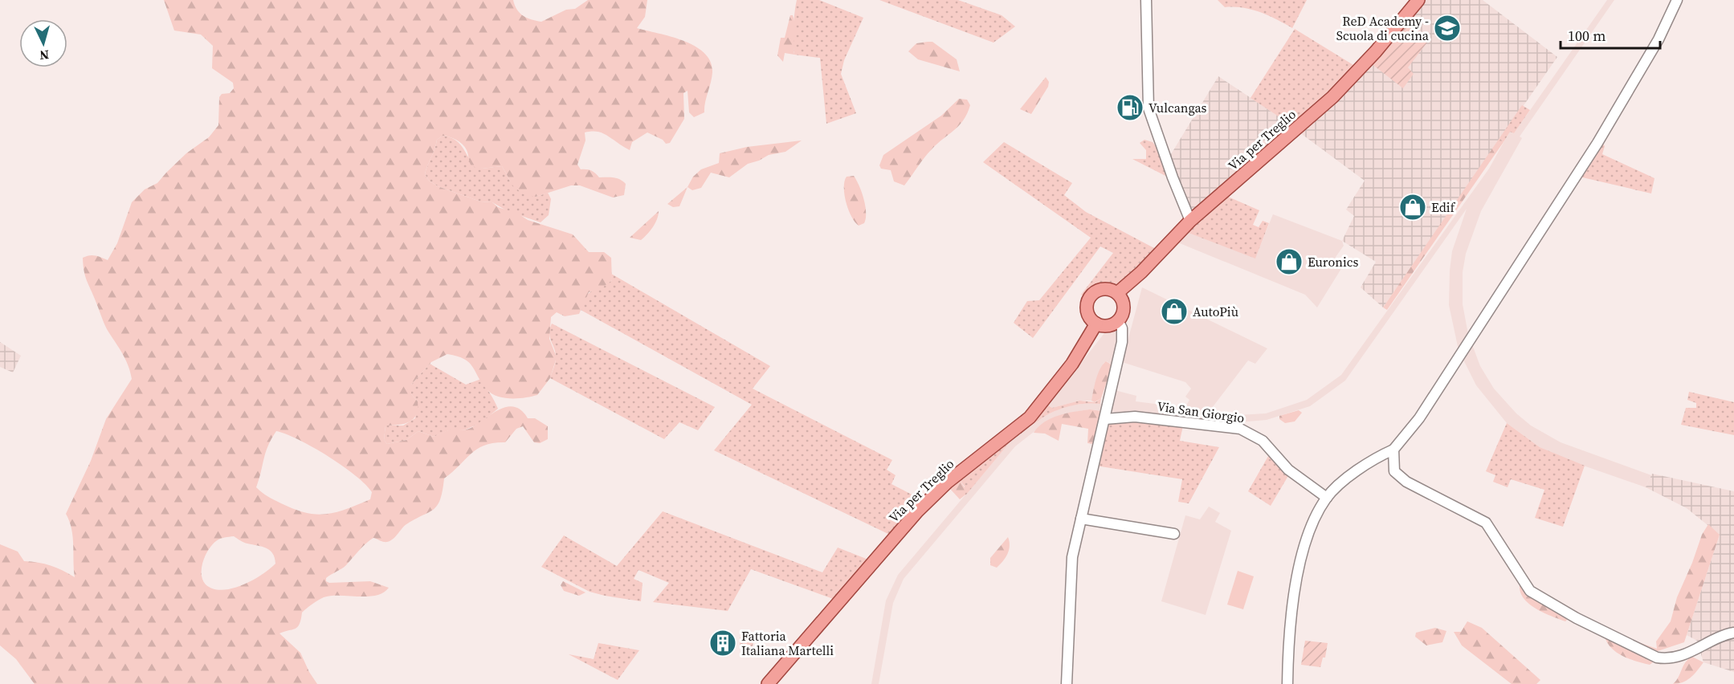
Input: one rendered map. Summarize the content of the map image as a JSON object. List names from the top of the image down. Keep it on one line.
{"streets":{"main road":["Via per Treglio"],"street":["Via San Giorgio"]},"places":{"school or university":["ReD Academy - Scuola di cucina"],"fuel station":["Vulcangas"],"shop":["Edif","Euronics","AutoPiù"],"building":["Fattoria Italiana Martelli"]},"scale_bar":"100 m","north":"bottom"}
